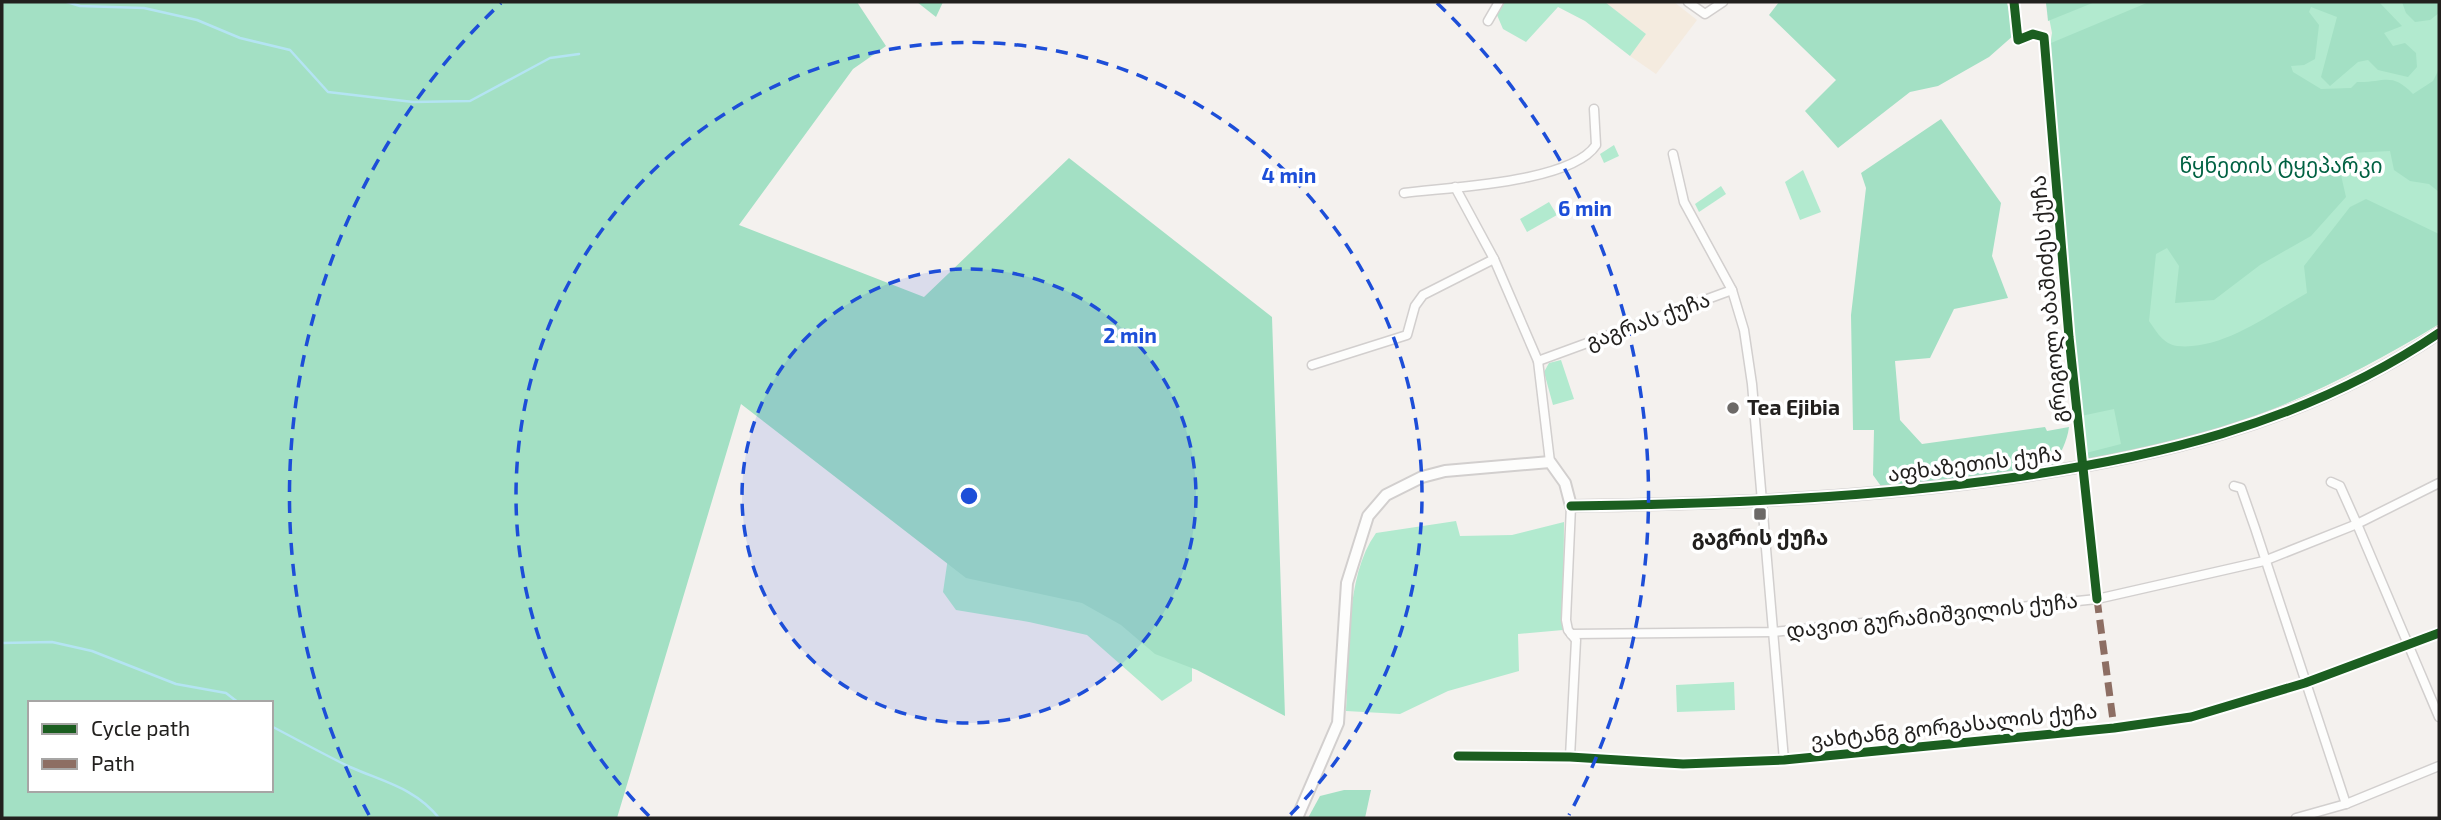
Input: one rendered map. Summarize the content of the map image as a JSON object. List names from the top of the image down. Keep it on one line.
{"streets":{"street":["გრიგოლ აბაშიძეს ქუჩა","გაგრას ქუჩა","აფხაზეთის ქუჩა","დავით გურამიშვილის ქუჩა","ვახტანგ გორგასალის ქუჩა"]},"crossings":[["გრიგოლ აბაშიძეს ქუჩა","აფხაზეთის ქუჩა"],["გრიგოლ აბაშიძეს ქუჩა","დავით გურამიშვილის ქუჩა"],["გაგრას ქუჩა","აფხაზეთის ქუჩა"],["გაგრას ქუჩა","დავით გურამიშვილის ქუჩა"],["გაგრას ქუჩა","ვახტანგ გორგასალის ქუჩა"]],"parks":["წყნეთის ტყეპარკი"],"places":{"other":["Tea Ejibia"],"transit":["გაგრის ქუჩა"]},"legend":["Cycle path","Path"],"rings":["4 min","6 min","2 min"]}
